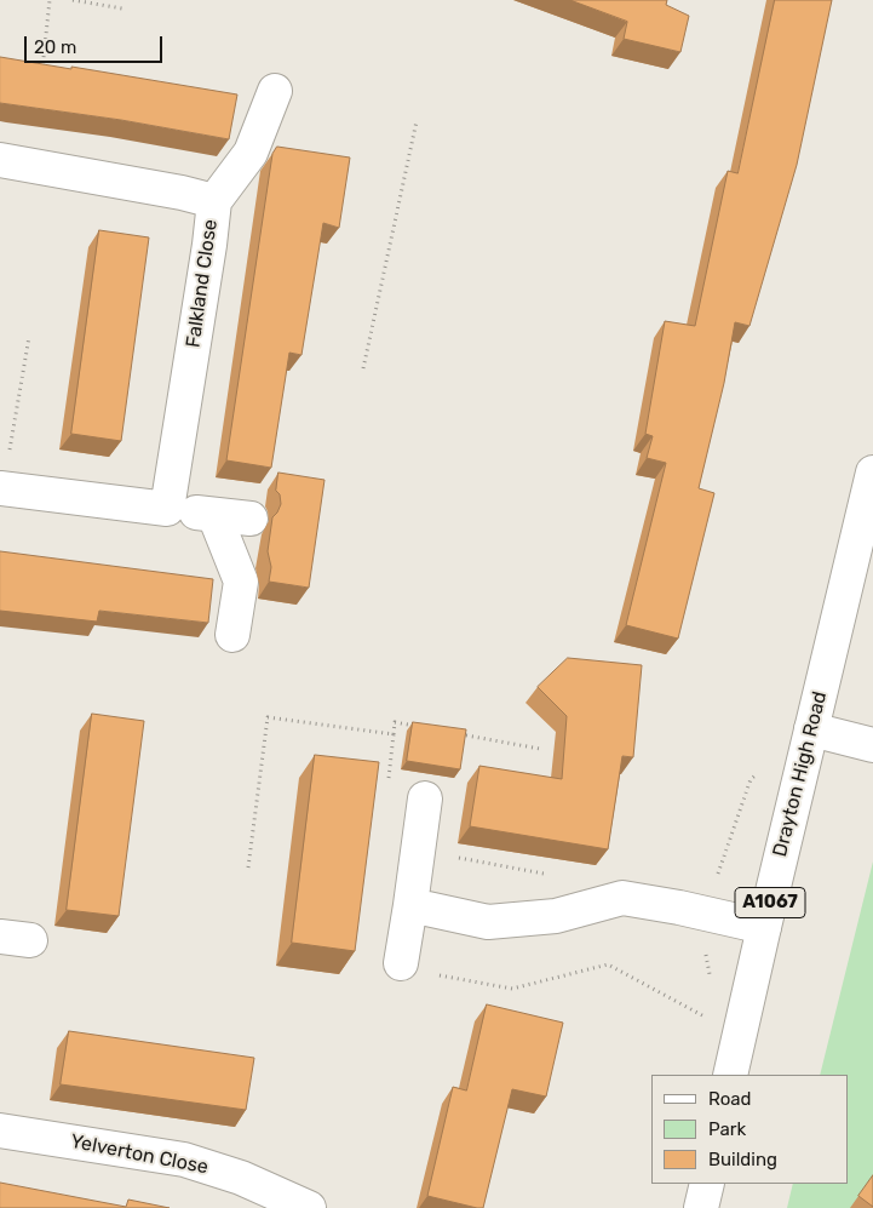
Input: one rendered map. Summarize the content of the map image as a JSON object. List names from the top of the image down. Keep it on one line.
{"streets":{"street":["Falkland Close","Drayton High Road","A1067","Yelverton Close"]},"legend":["Road","Park","Building"],"scale_bar":"20 m"}
